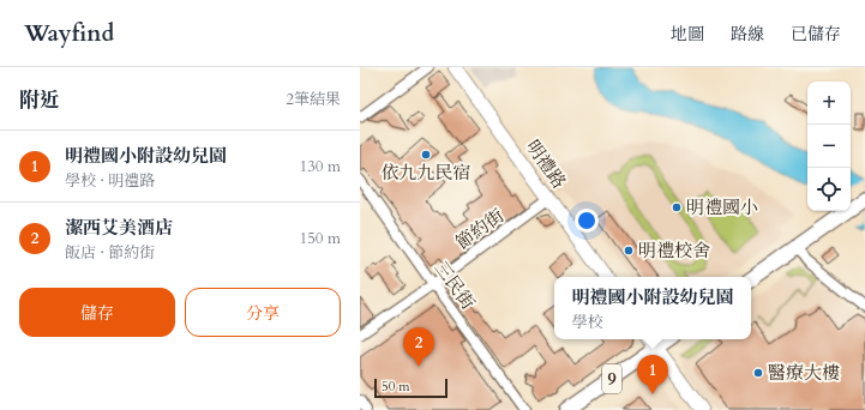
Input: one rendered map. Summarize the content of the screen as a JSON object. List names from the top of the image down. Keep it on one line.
{"streets":{"main road":["9"],"street":["明禮路","節約街","三民街"]},"crossings":[["明禮路","節約街"],["節約街","三民街"]],"places":["依九九民宿","明禮國小","明禮校舍","醫療大樓"],"scale_bar":"50 m","page":{"header":"Wayfind","nav":["地圖","路線","已儲存"],"heading":["附近","2筆結果"],"map_buttons":["+","−"],"list":[{"mark":"1","name":"明禮國小附設幼兒園","note":"學校 · 明禮路","value":"130 m"},{"mark":"2","name":"潔西艾美酒店","note":"飯店 · 節約街","value":"150 m"}],"buttons":["儲存","分享"],"popup":["明禮國小附設幼兒園","學校"],"pins":["2","1"],"scale":"50 m"}}
